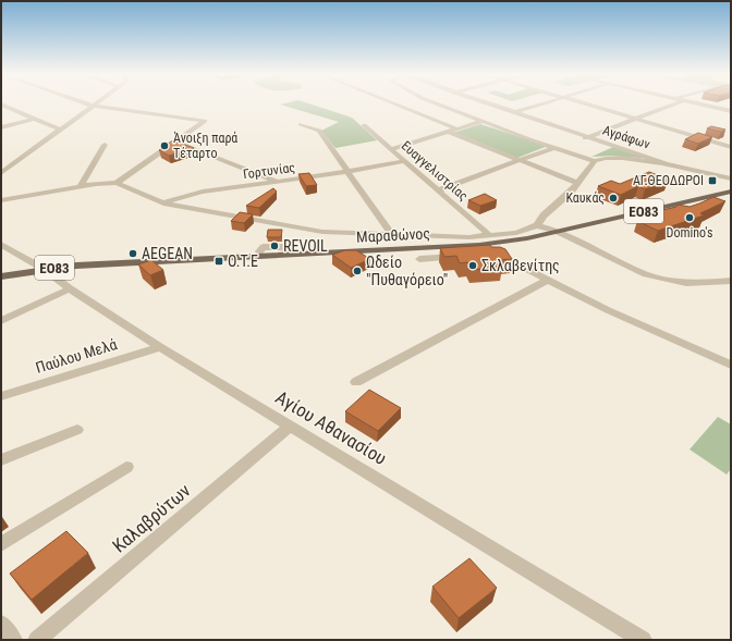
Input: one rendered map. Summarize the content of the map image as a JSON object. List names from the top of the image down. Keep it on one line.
{"streets":{"main road":["ΕΟ83","Μαραθώνος"],"street":["Αγράφων","Γορτυνίας","Ευαγγελιστρίας","Παύλου Μελά","Αγίου Αθανασίου","Καλαβρύτων"]},"crossings":[["Γορτυνίας","Ευαγγελιστρίας"],["Μαραθώνος","Αγίου Αθανασίου"],["Παύλου Μελά","Αγίου Αθανασίου"],["Αγίου Αθανασίου","Καλαβρύτων"]],"places":{"other":["Άνοιξη παρά Τέταρτο","Καυκάς","Domino's","REVOIL","AEGEAN","Σκλαβενίτης","Ωδείο \"Πυθαγόρειο\""],"transit":["ΑΓ.ΘΕΟΔΩΡΟΙ","Ο.Τ.Ε"]}}
